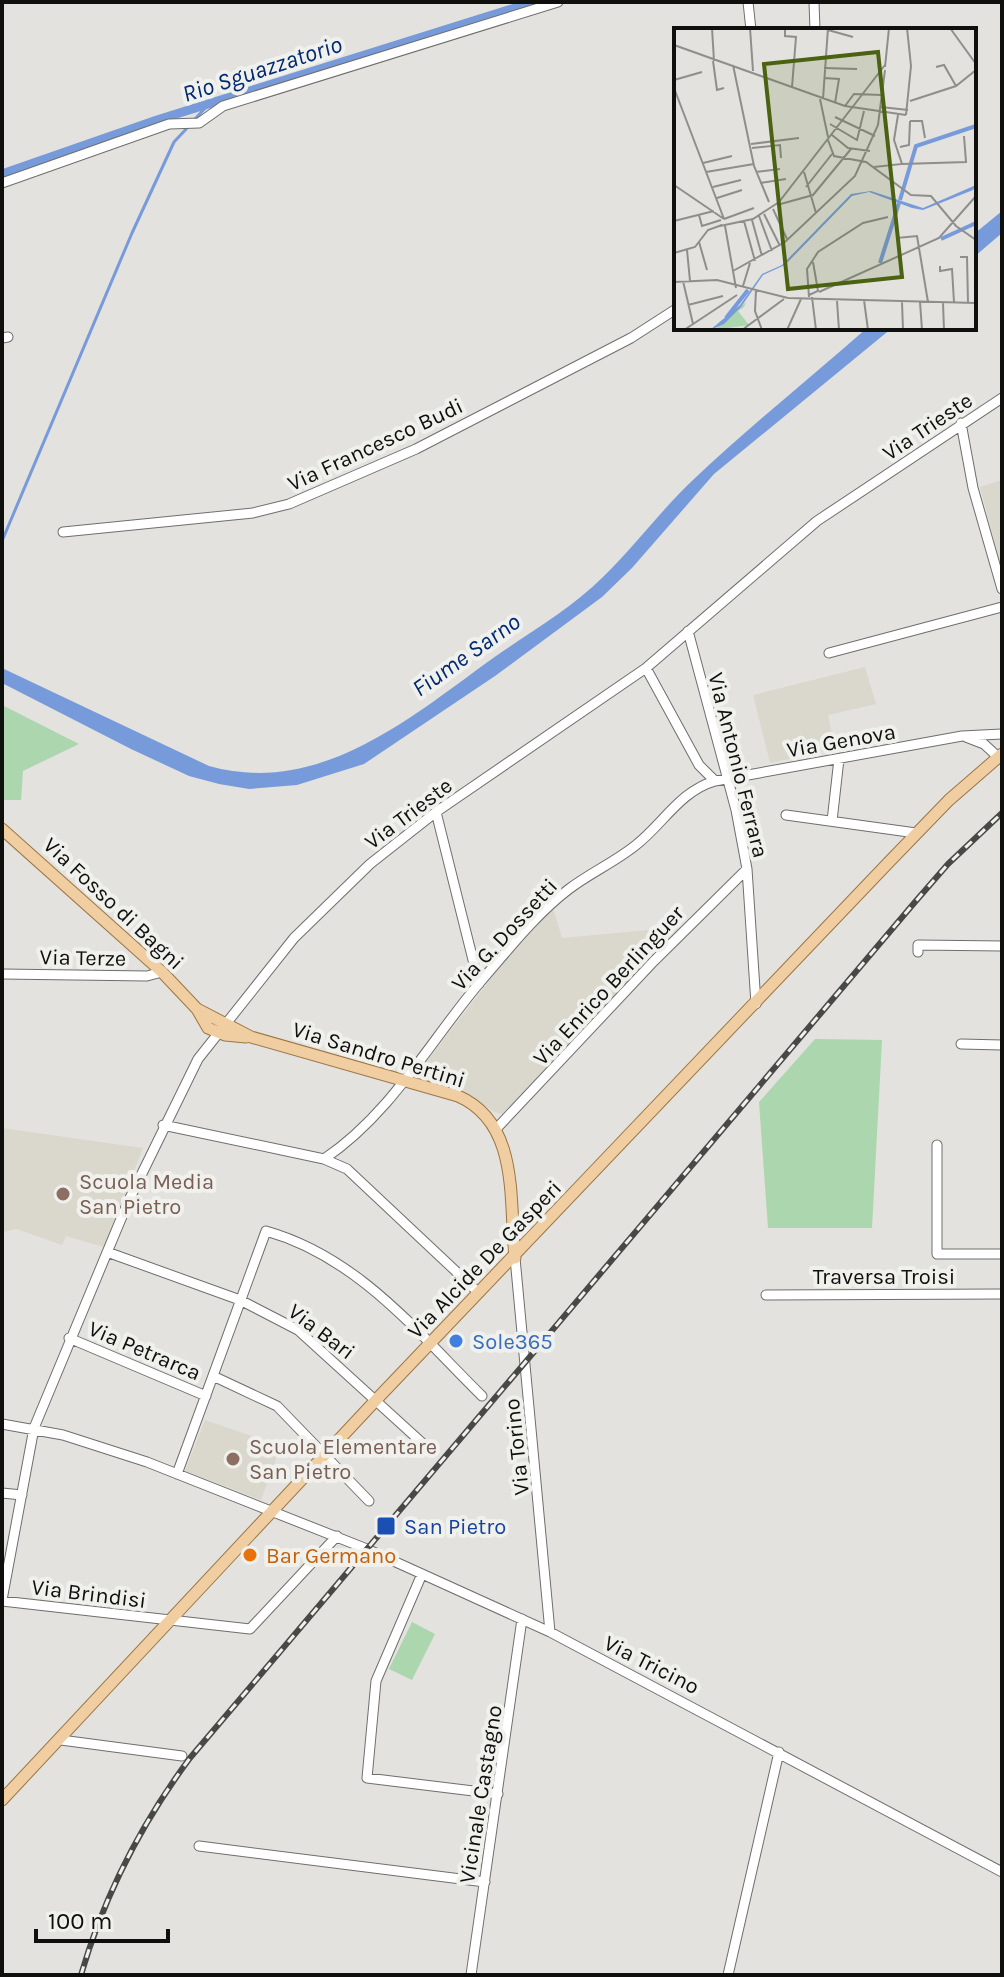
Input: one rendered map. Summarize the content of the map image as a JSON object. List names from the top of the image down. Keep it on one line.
{"streets":{"main road":["Via Fosso di Bagni","Via Sandro Pertini","Via Alcide De Gasperi"],"street":["Via Trieste","Via Francesco Budi","Via Genova","Via Antonio Ferrara","Via G. Dossetti","Via Terze","Via Enrico Berlinguer","Traversa Troisi","Via Bari","Via Petrarca","Via Torino","Via Brindisi","Via Tricino","Vicinale Castagno"]},"crossings":[["Via Trieste","Via Antonio Ferrara"],["Via Trieste","Via Fosso di Bagni"],["Via Trieste","Via Sandro Pertini"],["Via Trieste","Via Bari"],["Via Trieste","Via Petrarca"],["Via Trieste","Via Brindisi"],["Via Trieste","Via Tricino"],["Via Genova","Via Antonio Ferrara"],["Via Genova","Via G. Dossetti"],["Via Antonio Ferrara","Via G. Dossetti"],["Via Antonio Ferrara","Via Enrico Berlinguer"],["Via Antonio Ferrara","Via Alcide De Gasperi"],["Via Fosso di Bagni","Via Terze"],["Via Fosso di Bagni","Via Sandro Pertini"],["Via G. Dossetti","Via Sandro Pertini"],["Via Enrico Berlinguer","Via Sandro Pertini"],["Via Alcide De Gasperi","Via Bari"],["Via Alcide De Gasperi","Via Torino"],["Via Alcide De Gasperi","Via Brindisi"],["Via Alcide De Gasperi","Via Tricino"],["Via Torino","Via Tricino"],["Via Brindisi","Via Tricino"],["Via Tricino","Vicinale Castagno"]],"water":["Rio Sguazzatorio","Fiume Sarno"],"places":{"other":["Scuola Media San Pietro","Sole365","Scuola Elementare San Pietro","Bar Germano"],"transit":["San Pietro"]},"scale_bar":"100 m"}
